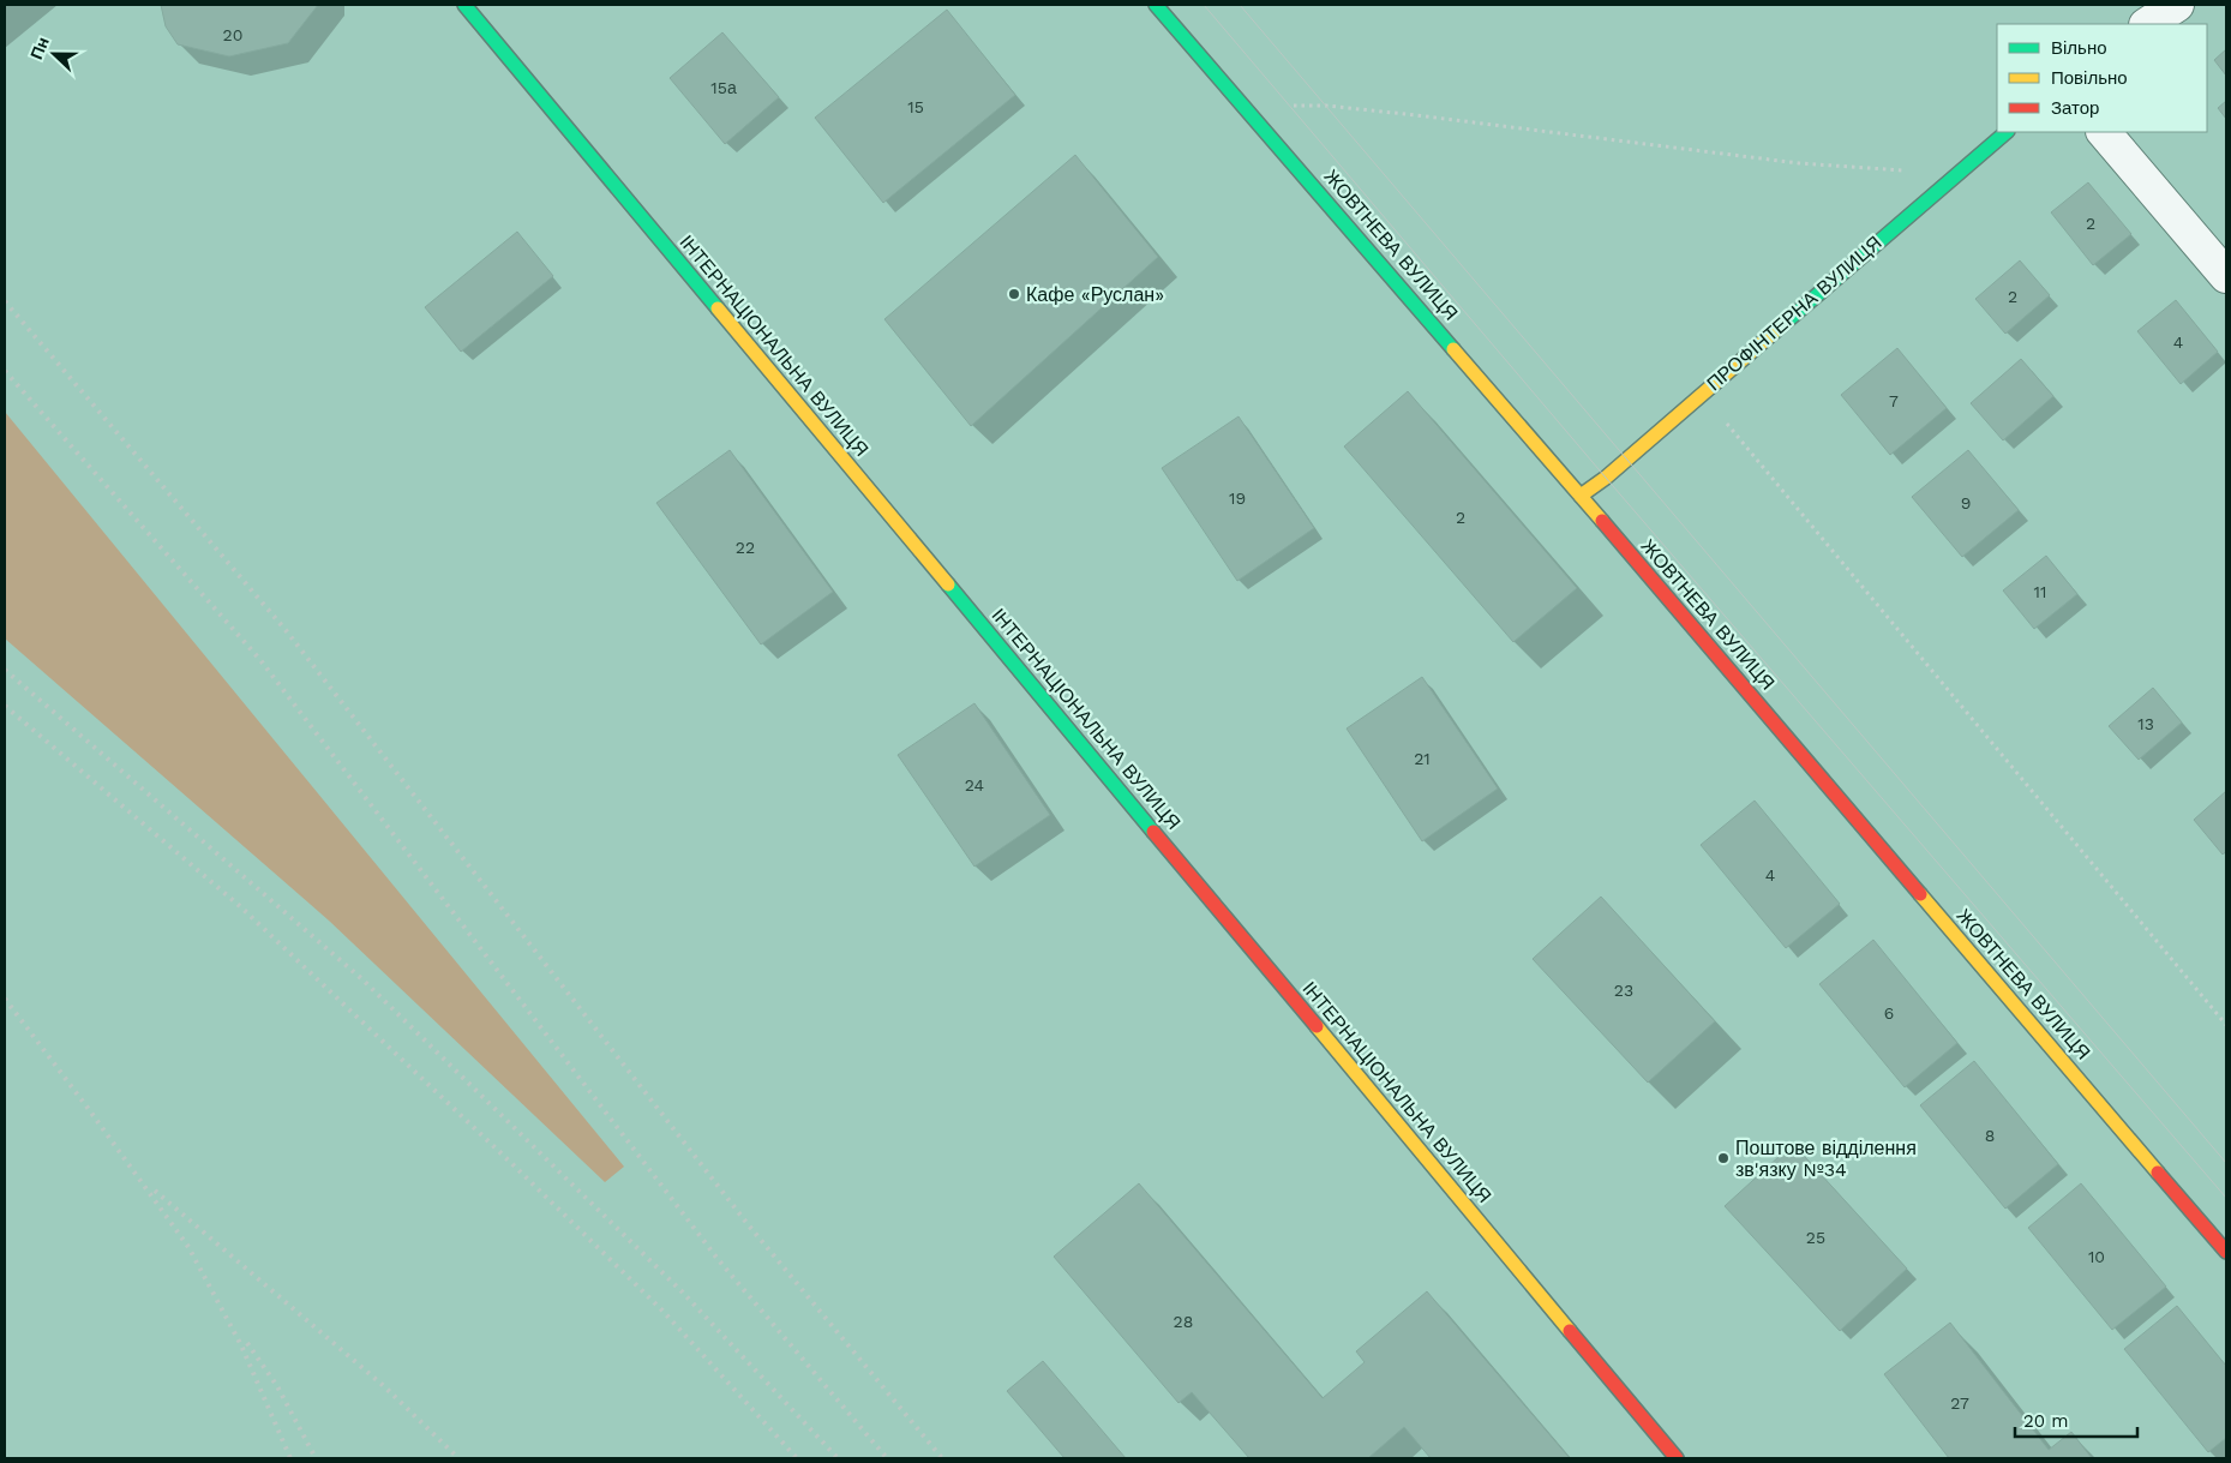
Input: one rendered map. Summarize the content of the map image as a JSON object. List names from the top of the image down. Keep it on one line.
{"streets":{"street":["ЖОВТНЕВА ВУЛИЦЯ","ПРОФІНТЕРНА ВУЛИЦЯ","ІНТЕРНАЦІОНАЛЬНА ВУЛИЦЯ"]},"crossings":[["ЖОВТНЕВА ВУЛИЦЯ","ПРОФІНТЕРНА ВУЛИЦЯ"]],"places":["Кафе «Руслан»","Поштове відділення зв'язку №34"],"house_numbers":["20","15а","15","2","2","4","7","19","9","2","22","11","13","21","24","4","23","6","8","25","10","28","27"],"legend":["Вільно","Повільно","Затор"],"scale_bar":"20 m","north":"left"}
